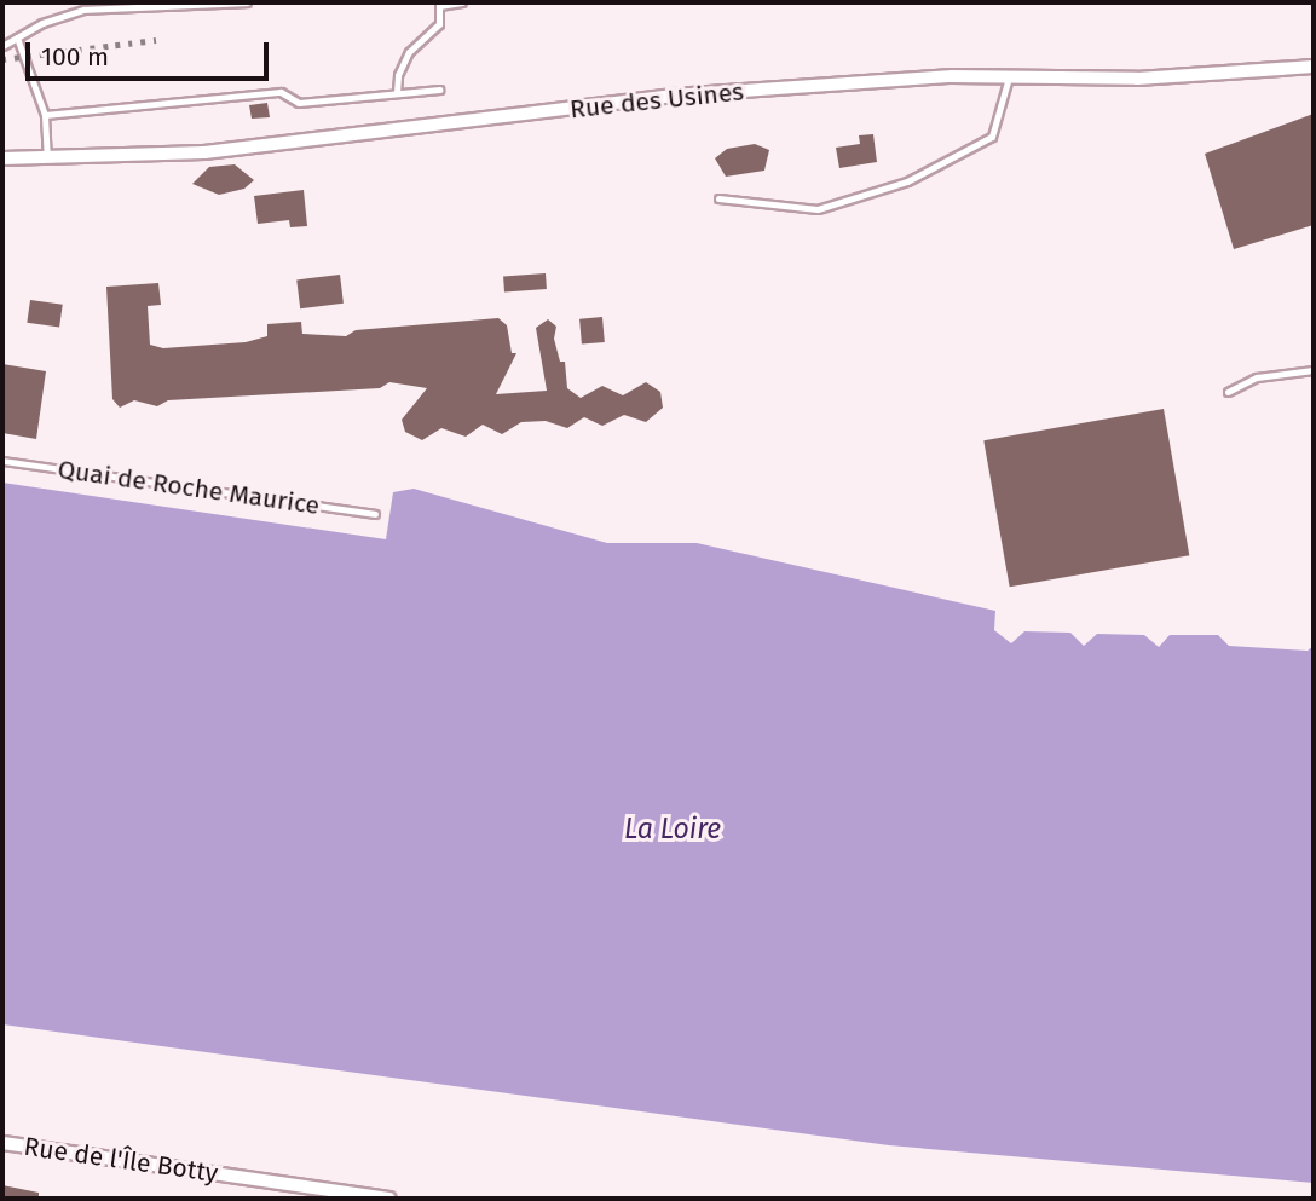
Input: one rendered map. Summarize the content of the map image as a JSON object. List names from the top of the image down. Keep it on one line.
{"streets":{"street":["Rue des Usines","Rue de l'Île Botty"],"lane":["Quai de Roche Maurice"]},"water":["La Loire"],"scale_bar":"100 m"}
